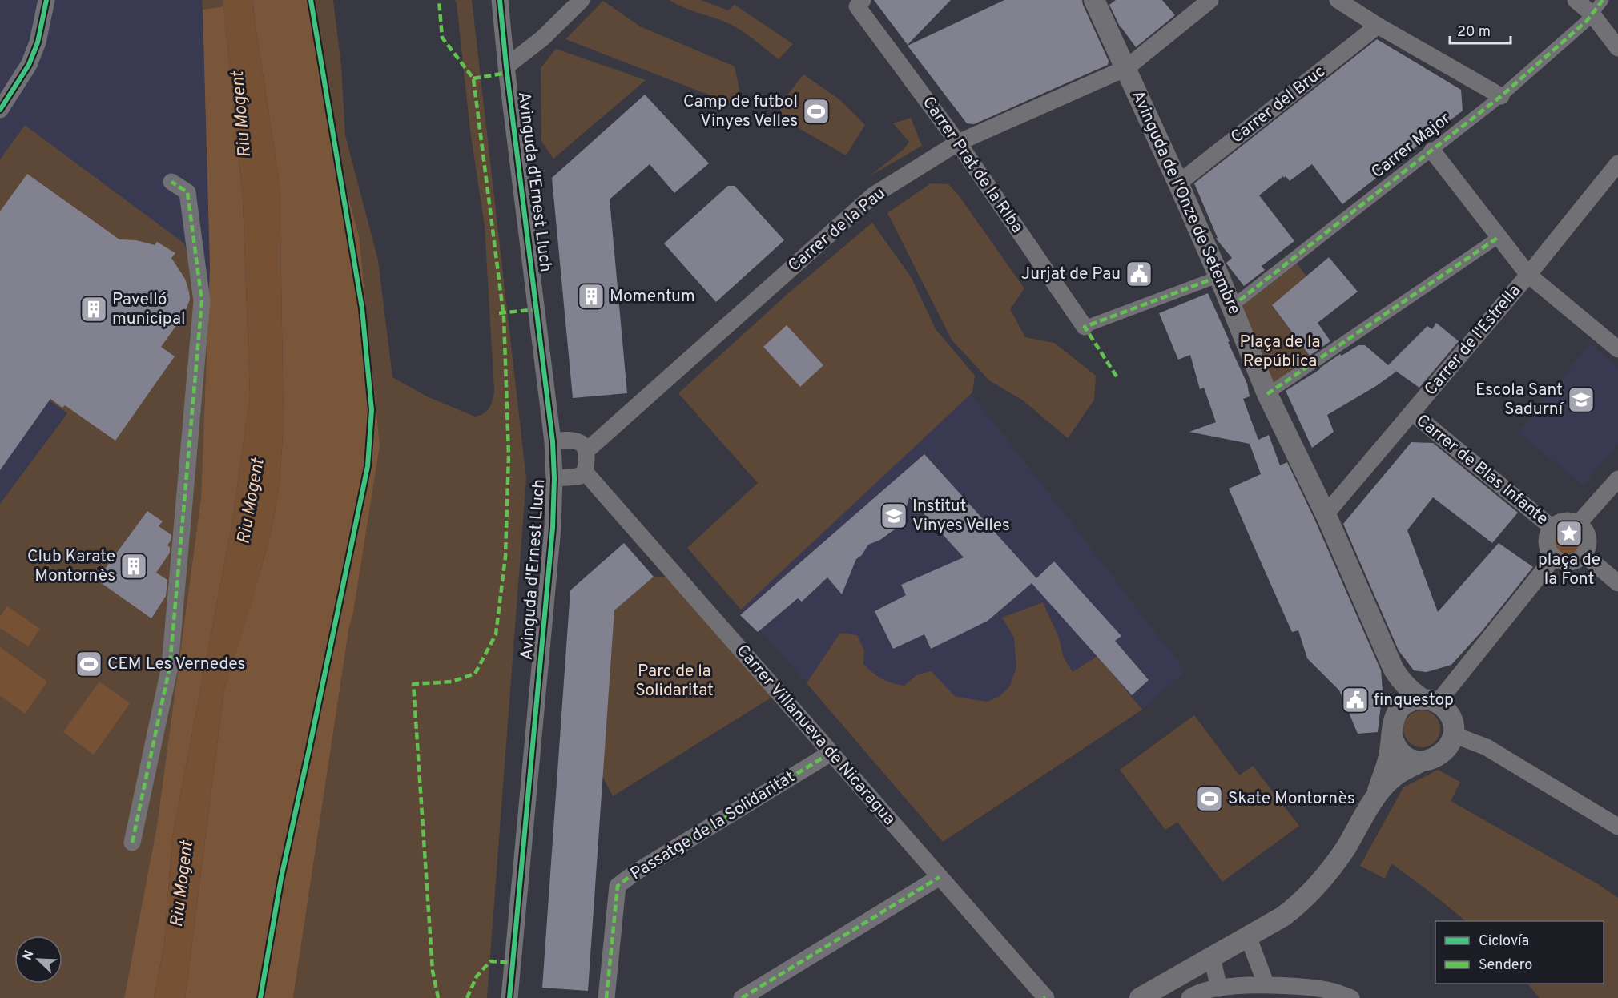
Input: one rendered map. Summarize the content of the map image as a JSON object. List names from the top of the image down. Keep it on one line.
{"streets":{"street":["Carrer del Bruc","Carrer Major","Carrer Prat de la RIba","Avinguda d'Ernest Lluch","Avinguda de l'Onze de Setembre","Carrer de la Pau","Carrer de l'Estrella","Carrer de Blas Infante","Carrer Villanueva de Nicaragua","Passatge de la Solidaritat"]},"crossings":[["Carrer del Bruc","Avinguda de l'Onze de Setembre"],["Carrer Major","Avinguda de l'Onze de Setembre"],["Carrer Prat de la RIba","Carrer de la Pau"],["Avinguda d'Ernest Lluch","Carrer de la Pau"],["Avinguda d'Ernest Lluch","Carrer Villanueva de Nicaragua"],["Avinguda de l'Onze de Setembre","Carrer de la Pau"],["Avinguda de l'Onze de Setembre","Carrer de l'Estrella"],["Carrer de la Pau","Carrer Villanueva de Nicaragua"],["Carrer de l'Estrella","Carrer de Blas Infante"],["Carrer Villanueva de Nicaragua","Passatge de la Solidaritat"]],"water":["Riu Mogent"],"parks":["Plaça de la República","Parc de la Solidaritat"],"places":{"sports":["Camp de futbol Vinyes Velles","CEM Les Vernedes","Skate Montornès"],"public building":["Jurjat de Pau","finquestop"],"building":["Momentum","Pavelló municipal","Club Karate Montornès"],"school or university":["Escola Sant Sadurní","Institut Vinyes Velles"],"place":["plaça de la Font"]},"legend":["Ciclovía","Sendero"],"scale_bar":"20 m","north":"top left"}
